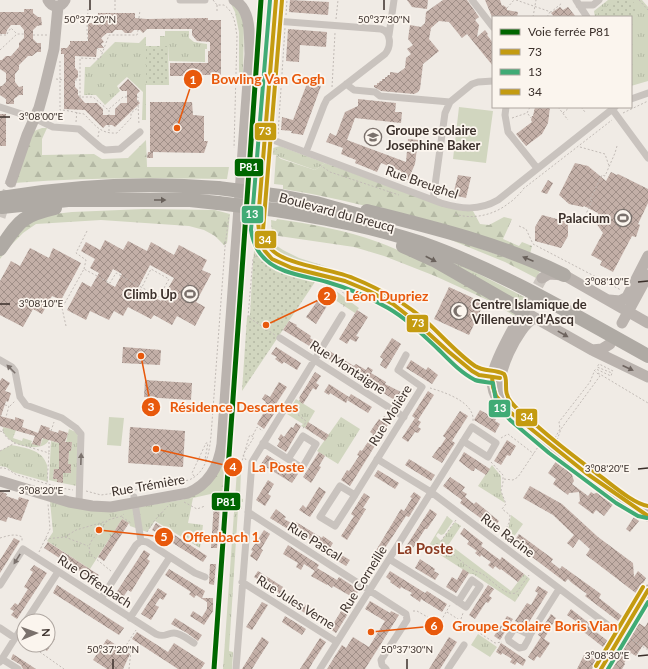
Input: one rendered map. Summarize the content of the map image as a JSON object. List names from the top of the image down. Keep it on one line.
{"streets":{"highway":["Boulevard du Breucq"],"main road":["Rue Trémière"],"street":["Rue Breughel","Rue Montaigne","Rue Molière","Rue Racine","Rue Pascal","Rue Corneille","Rue Offenbach","Rue Jules Verne"]},"crossings":[["Boulevard du Breucq","Rue Trémière"],["Rue Montaigne","Rue Molière"],["Rue Molière","Rue Racine"],["Rue Racine","Rue Corneille"],["Rue Pascal","Rue Corneille"],["Rue Corneille","Rue Jules Verne"]],"districts":["La Poste"],"places":{"other":["Bowling Van Gogh","Léon Dupriez","Résidence Descartes","La Poste","Offenbach 1","Groupe Scolaire Boris Vian"],"school or university":["Groupe scolaire Josephine Baker"],"sports":["Palacium","Climb Up"],"mosque":["Centre Islamique de Villeneuve d'Ascq"]},"lines":["rail line P81","transit line 73","transit line 13","transit line 34"],"legend":["Voie ferrée P81","73","13","34"],"north":"right","coordinates":["50°37'20\"N","50°37'30\"N","3°08'00\"E","3°08'10\"E","3°08'20\"E","3°08'30\"E"]}
